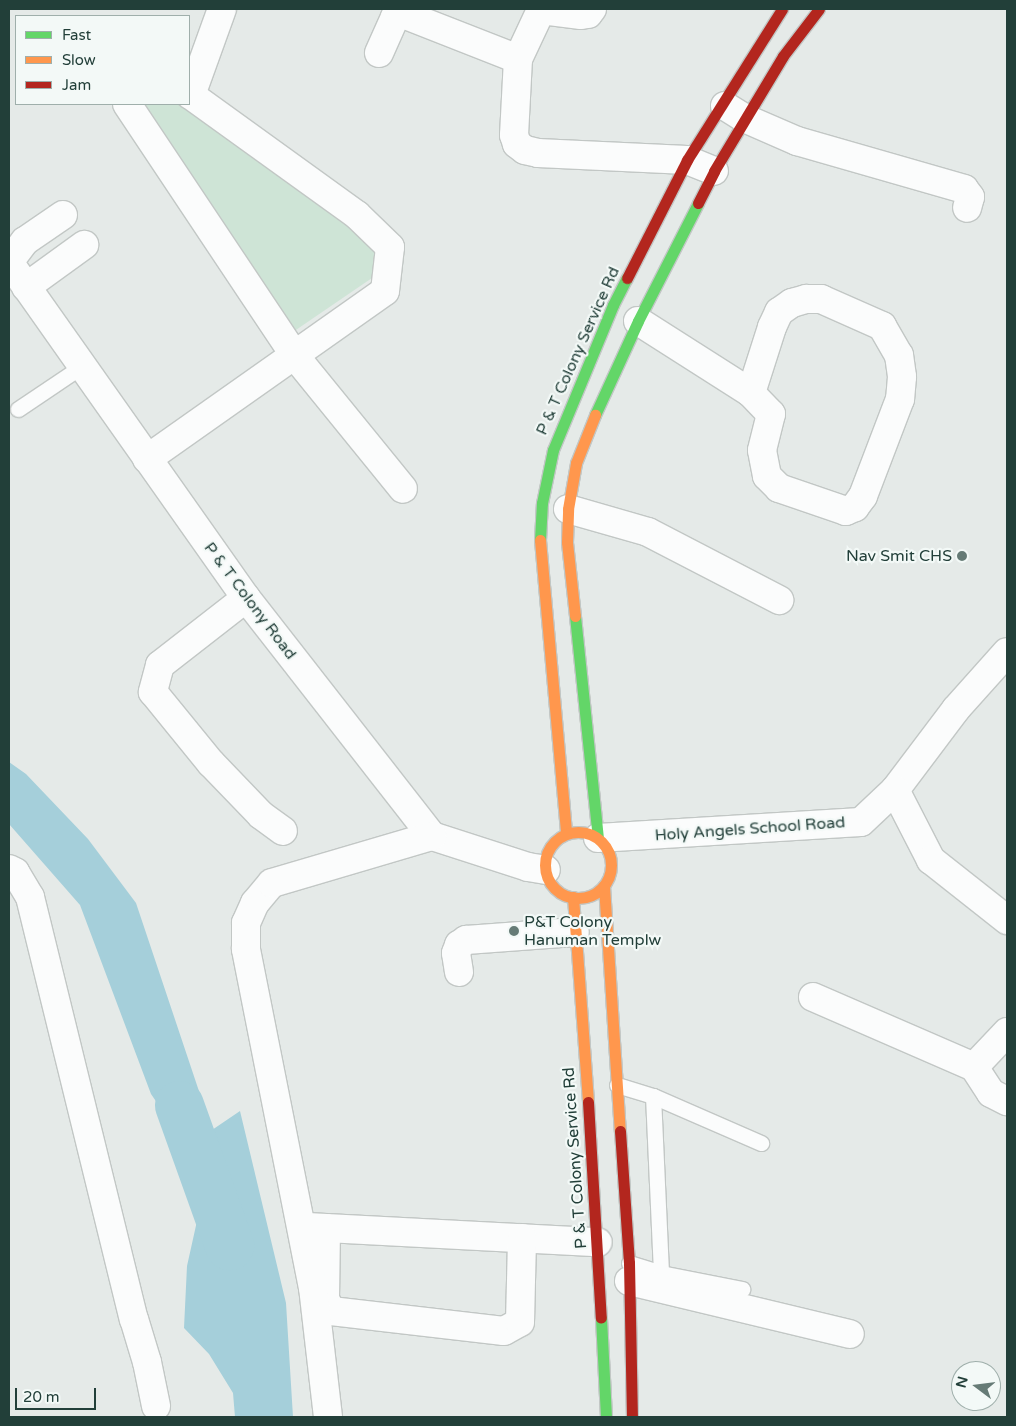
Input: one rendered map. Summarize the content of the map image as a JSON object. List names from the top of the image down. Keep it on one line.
{"streets":{"street":["P & T Colony Service Rd","P & T Colony Road","Holy Angels School Road"]},"crossings":[["P & T Colony Service Rd","Holy Angels School Road"]],"places":["Nav Smit CHS","P&T Colony Hanuman Templw"],"legend":["Fast","Slow","Jam"],"scale_bar":"20 m","north":"left"}
